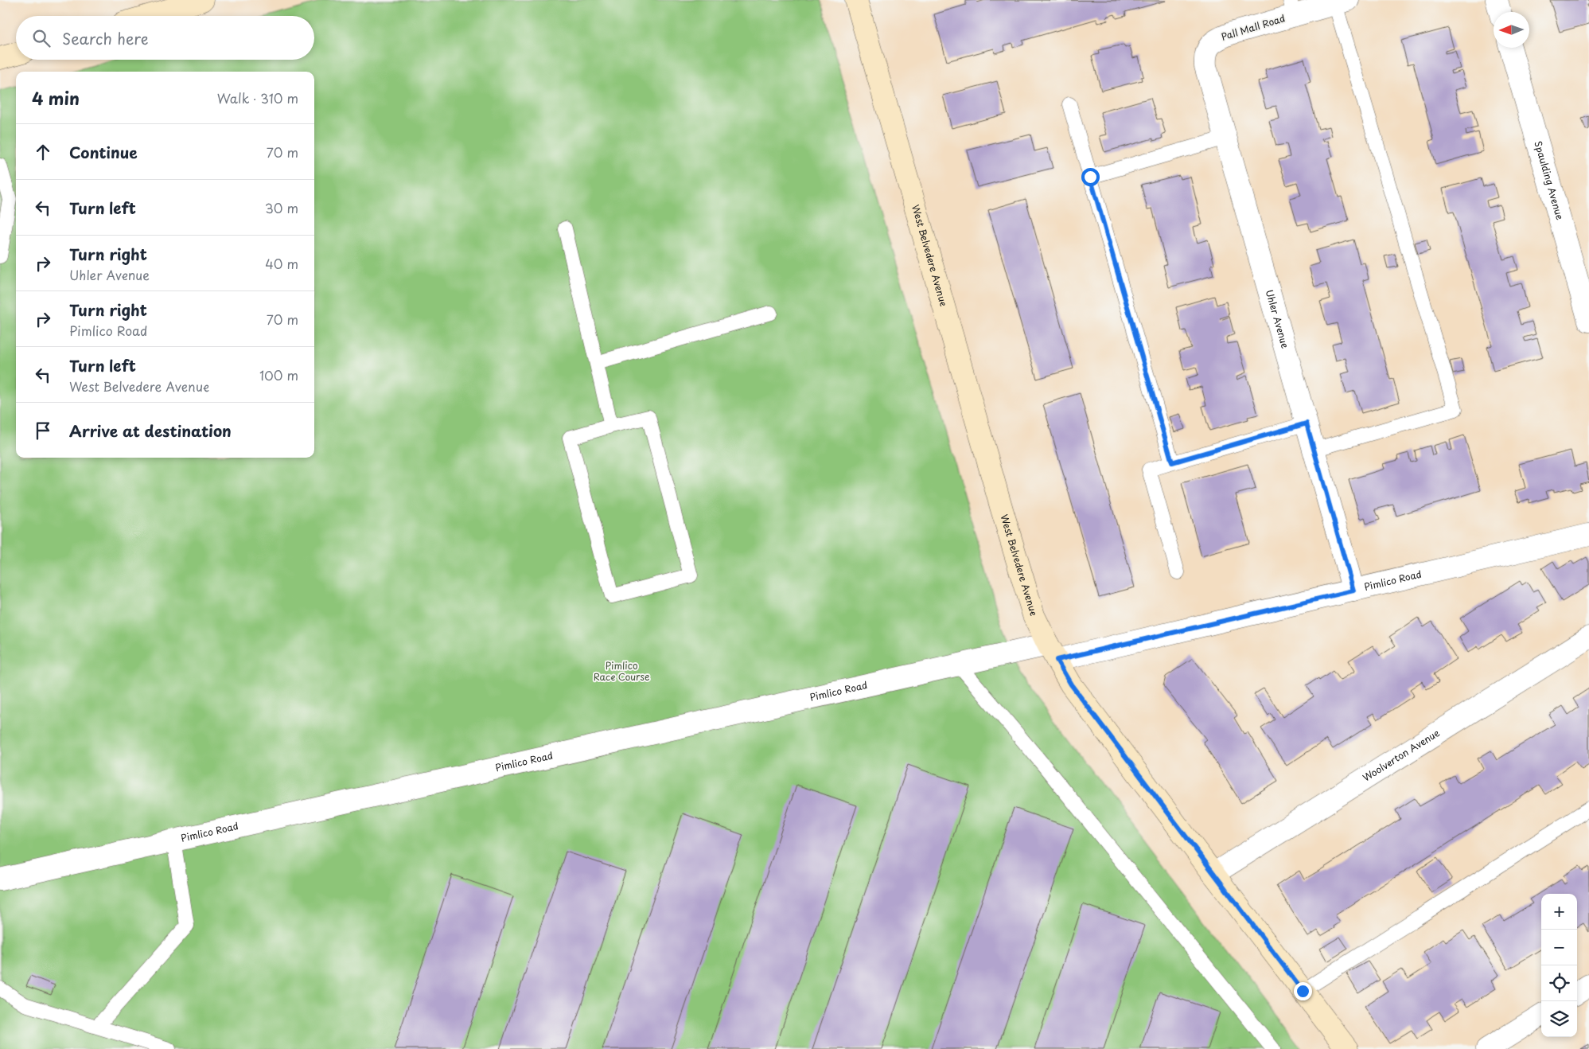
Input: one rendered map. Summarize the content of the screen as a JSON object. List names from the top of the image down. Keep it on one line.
{"streets":{"main road":["West Belvedere Avenue"],"street":["Pall Mall Road","Spaulding Avenue","Uhler Avenue","Pimlico Road","Woolverton Avenue"]},"crossings":[["Pall Mall Road","Uhler Avenue"],["West Belvedere Avenue","Pimlico Road"],["West Belvedere Avenue","Woolverton Avenue"],["Uhler Avenue","Pimlico Road"]],"parks":["Pimlico Race Course"],"north":"left","page":{"search":"Search here","heading":["4 min","Walk · 310 m"],"list":[["Continue","70 m"],["Turn left","30 m"],["Turn right","Uhler Avenue","40 m"],["Turn right","Pimlico Road","70 m"],["Turn left","West Belvedere Avenue","100 m"],"Arrive at destination"],"map_buttons":["+","−"]}}
